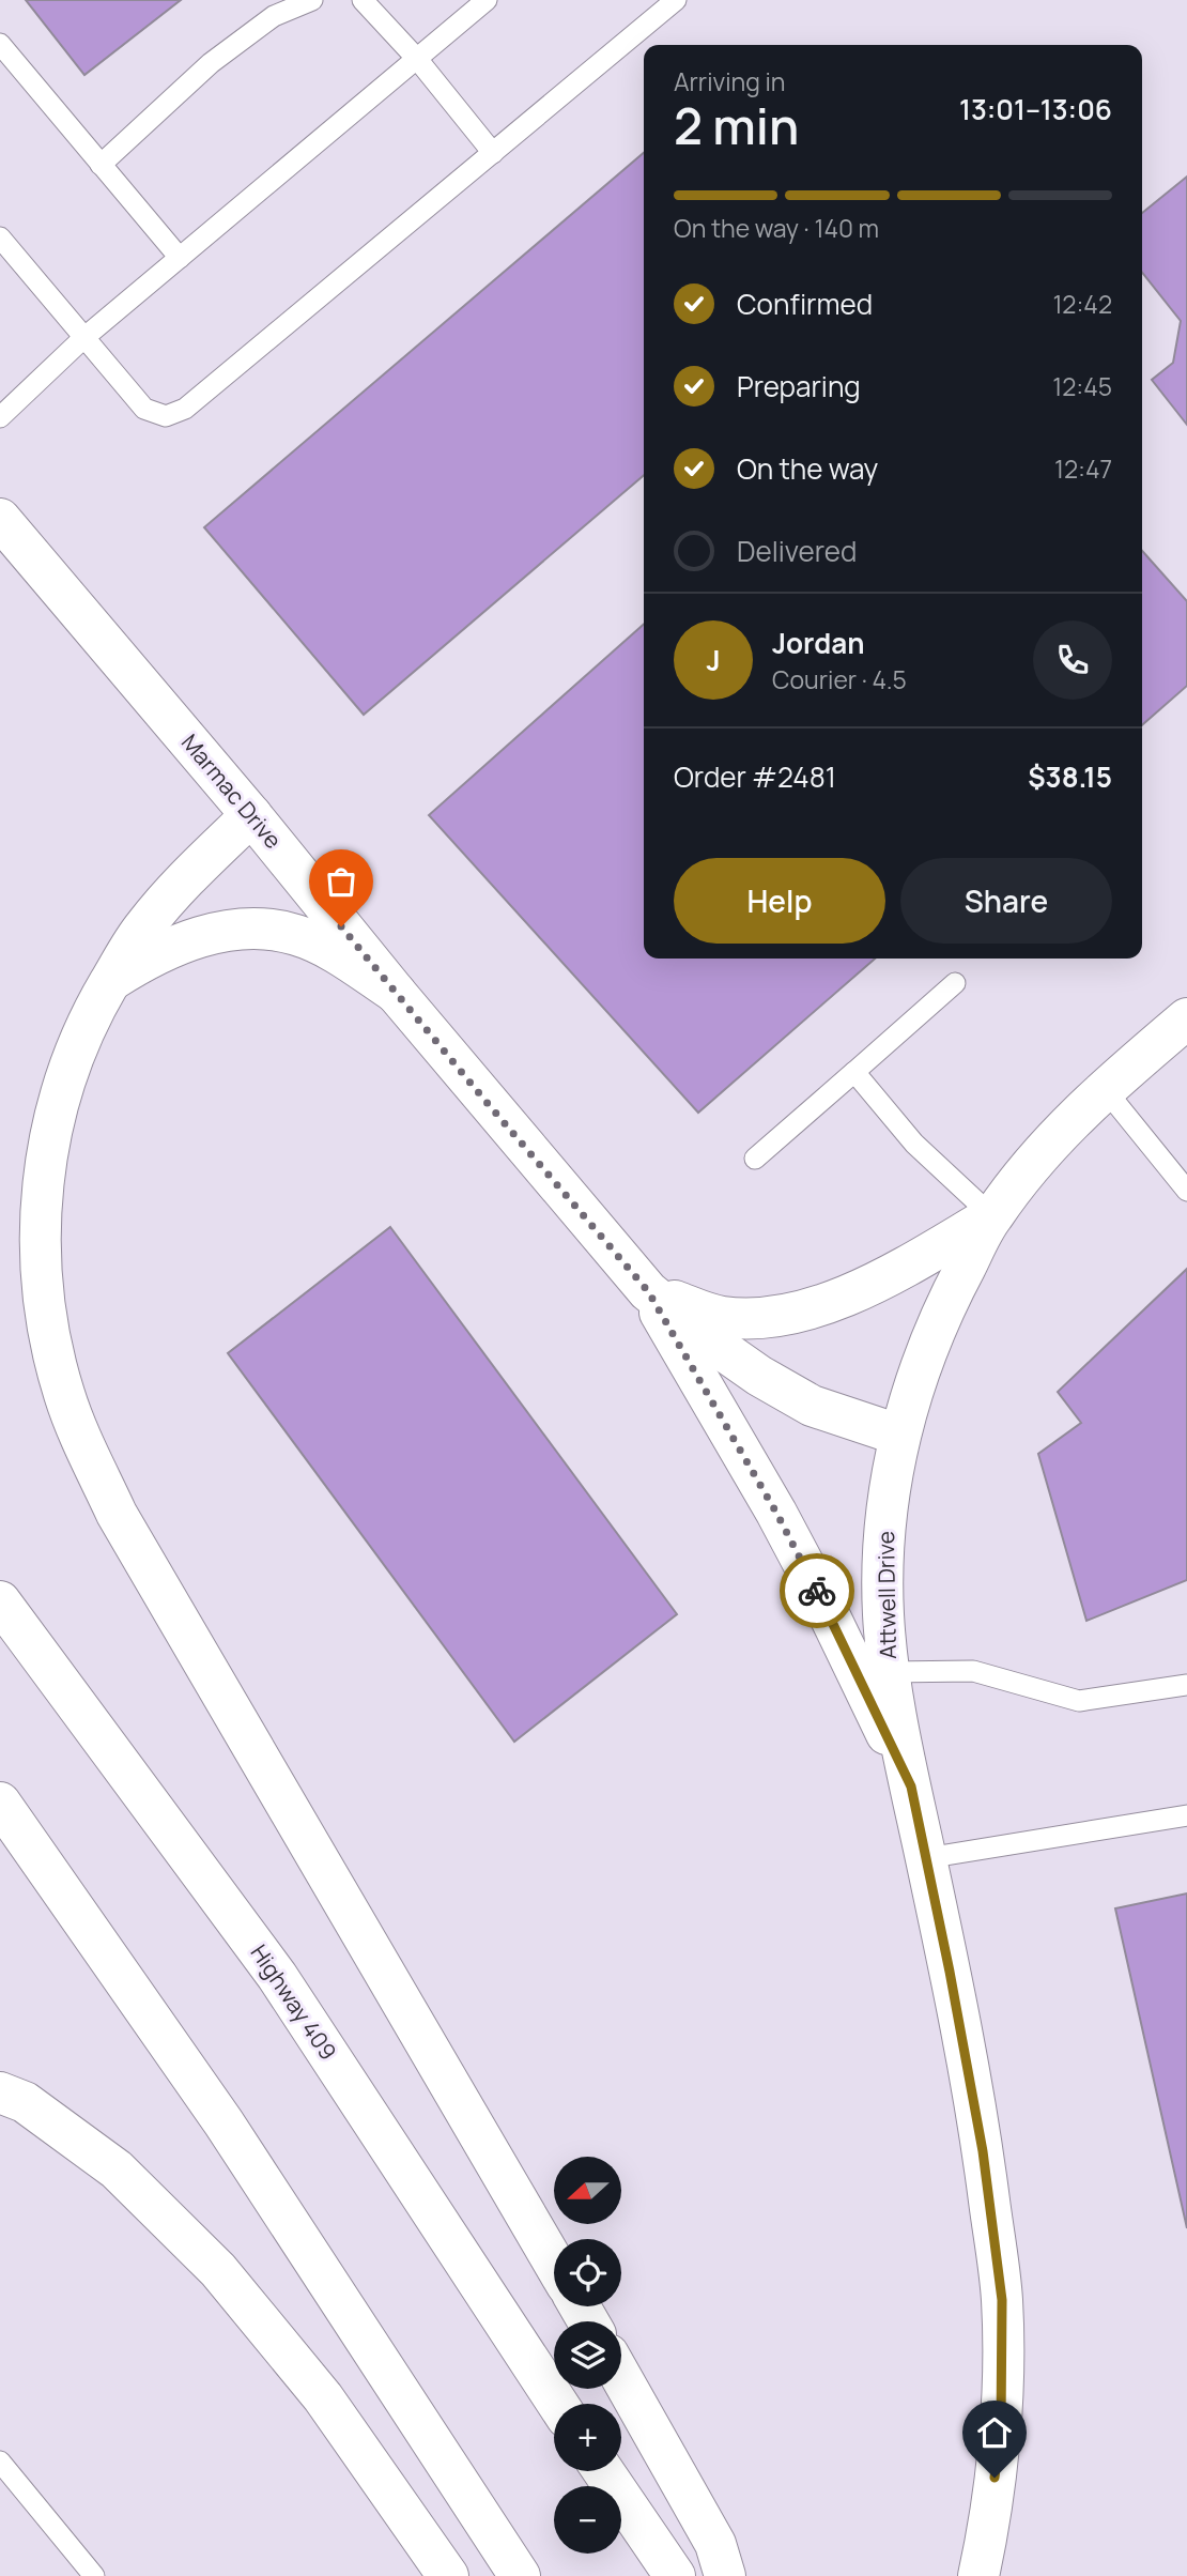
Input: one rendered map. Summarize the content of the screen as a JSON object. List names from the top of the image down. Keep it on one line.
{"streets":{"main road":["Marmac Drive","Attwell Drive","Highway 409"]},"crossings":[["Marmac Drive","Attwell Drive"]],"north":"left","page":{"heading":["2 min","Arriving in","13:01–13:06"],"panel":["Jordan","Courier · 4.5","Order #2481","$38.15"],"bar":"On the way · 140 m","list":[["Confirmed","12:42"],["Preparing","12:45"],["On the way","12:47"],"Delivered"],"round":"J","buttons":["Help","Share"],"map_buttons":["+","−"]}}
